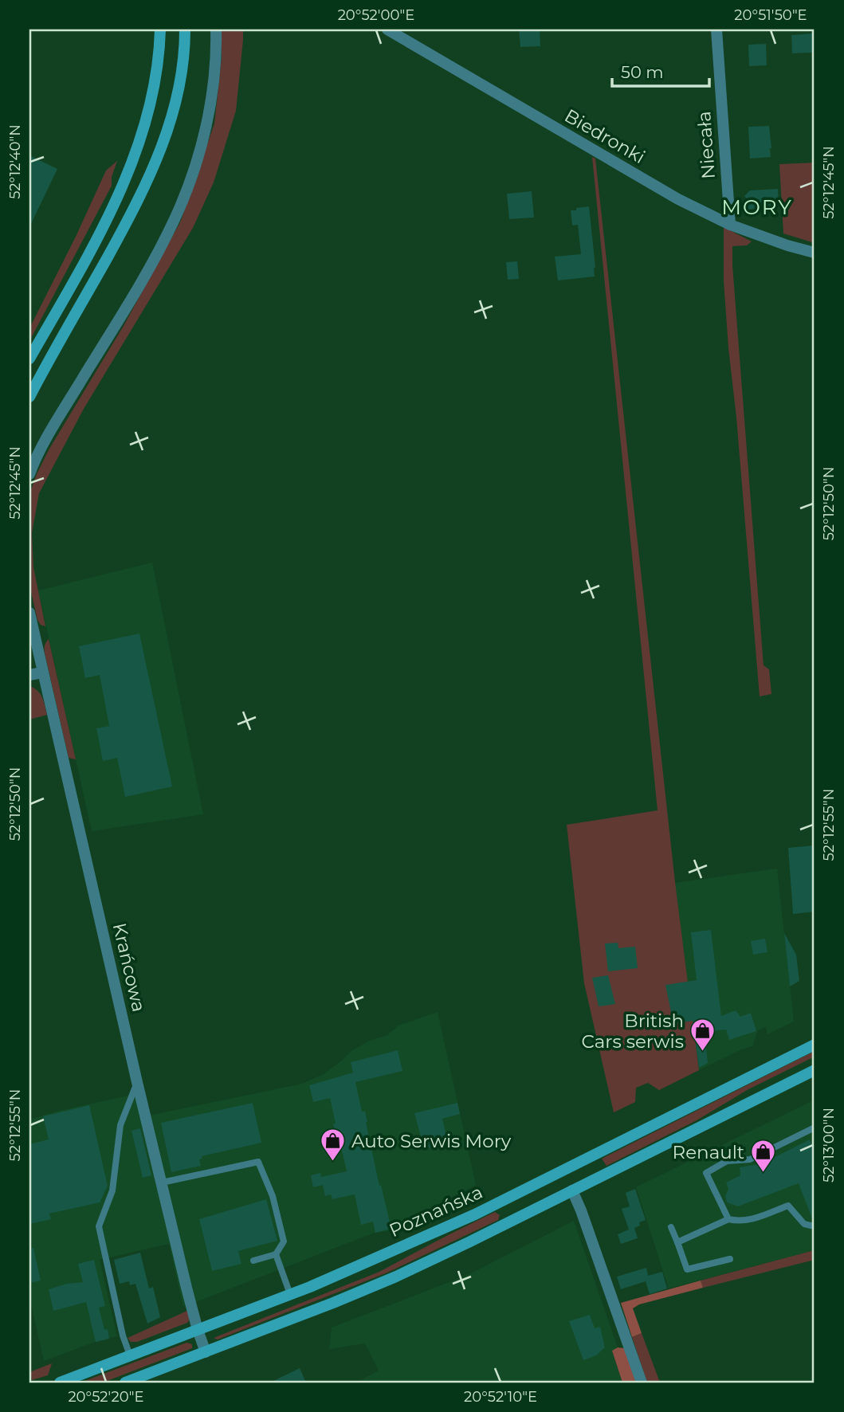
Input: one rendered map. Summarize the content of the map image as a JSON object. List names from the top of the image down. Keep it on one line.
{"streets":{"main road":["Poznańska"],"street":["Biedronki","Niecała","Krańcowa"]},"crossings":[["Biedronki","Niecała"],["Krańcowa","Poznańska"]],"districts":["MORY"],"places":{"shop":["British Cars serwis","Auto Serwis Mory","Renault"]},"scale_bar":"50 m","coordinates":["20°52'00\"E","20°51'50\"E","52°12'40\"N","52°12'45\"N","52°12'50\"N","52°12'55\"N","52°13'00\"N","20°52'20\"E","20°52'10\"E"]}
